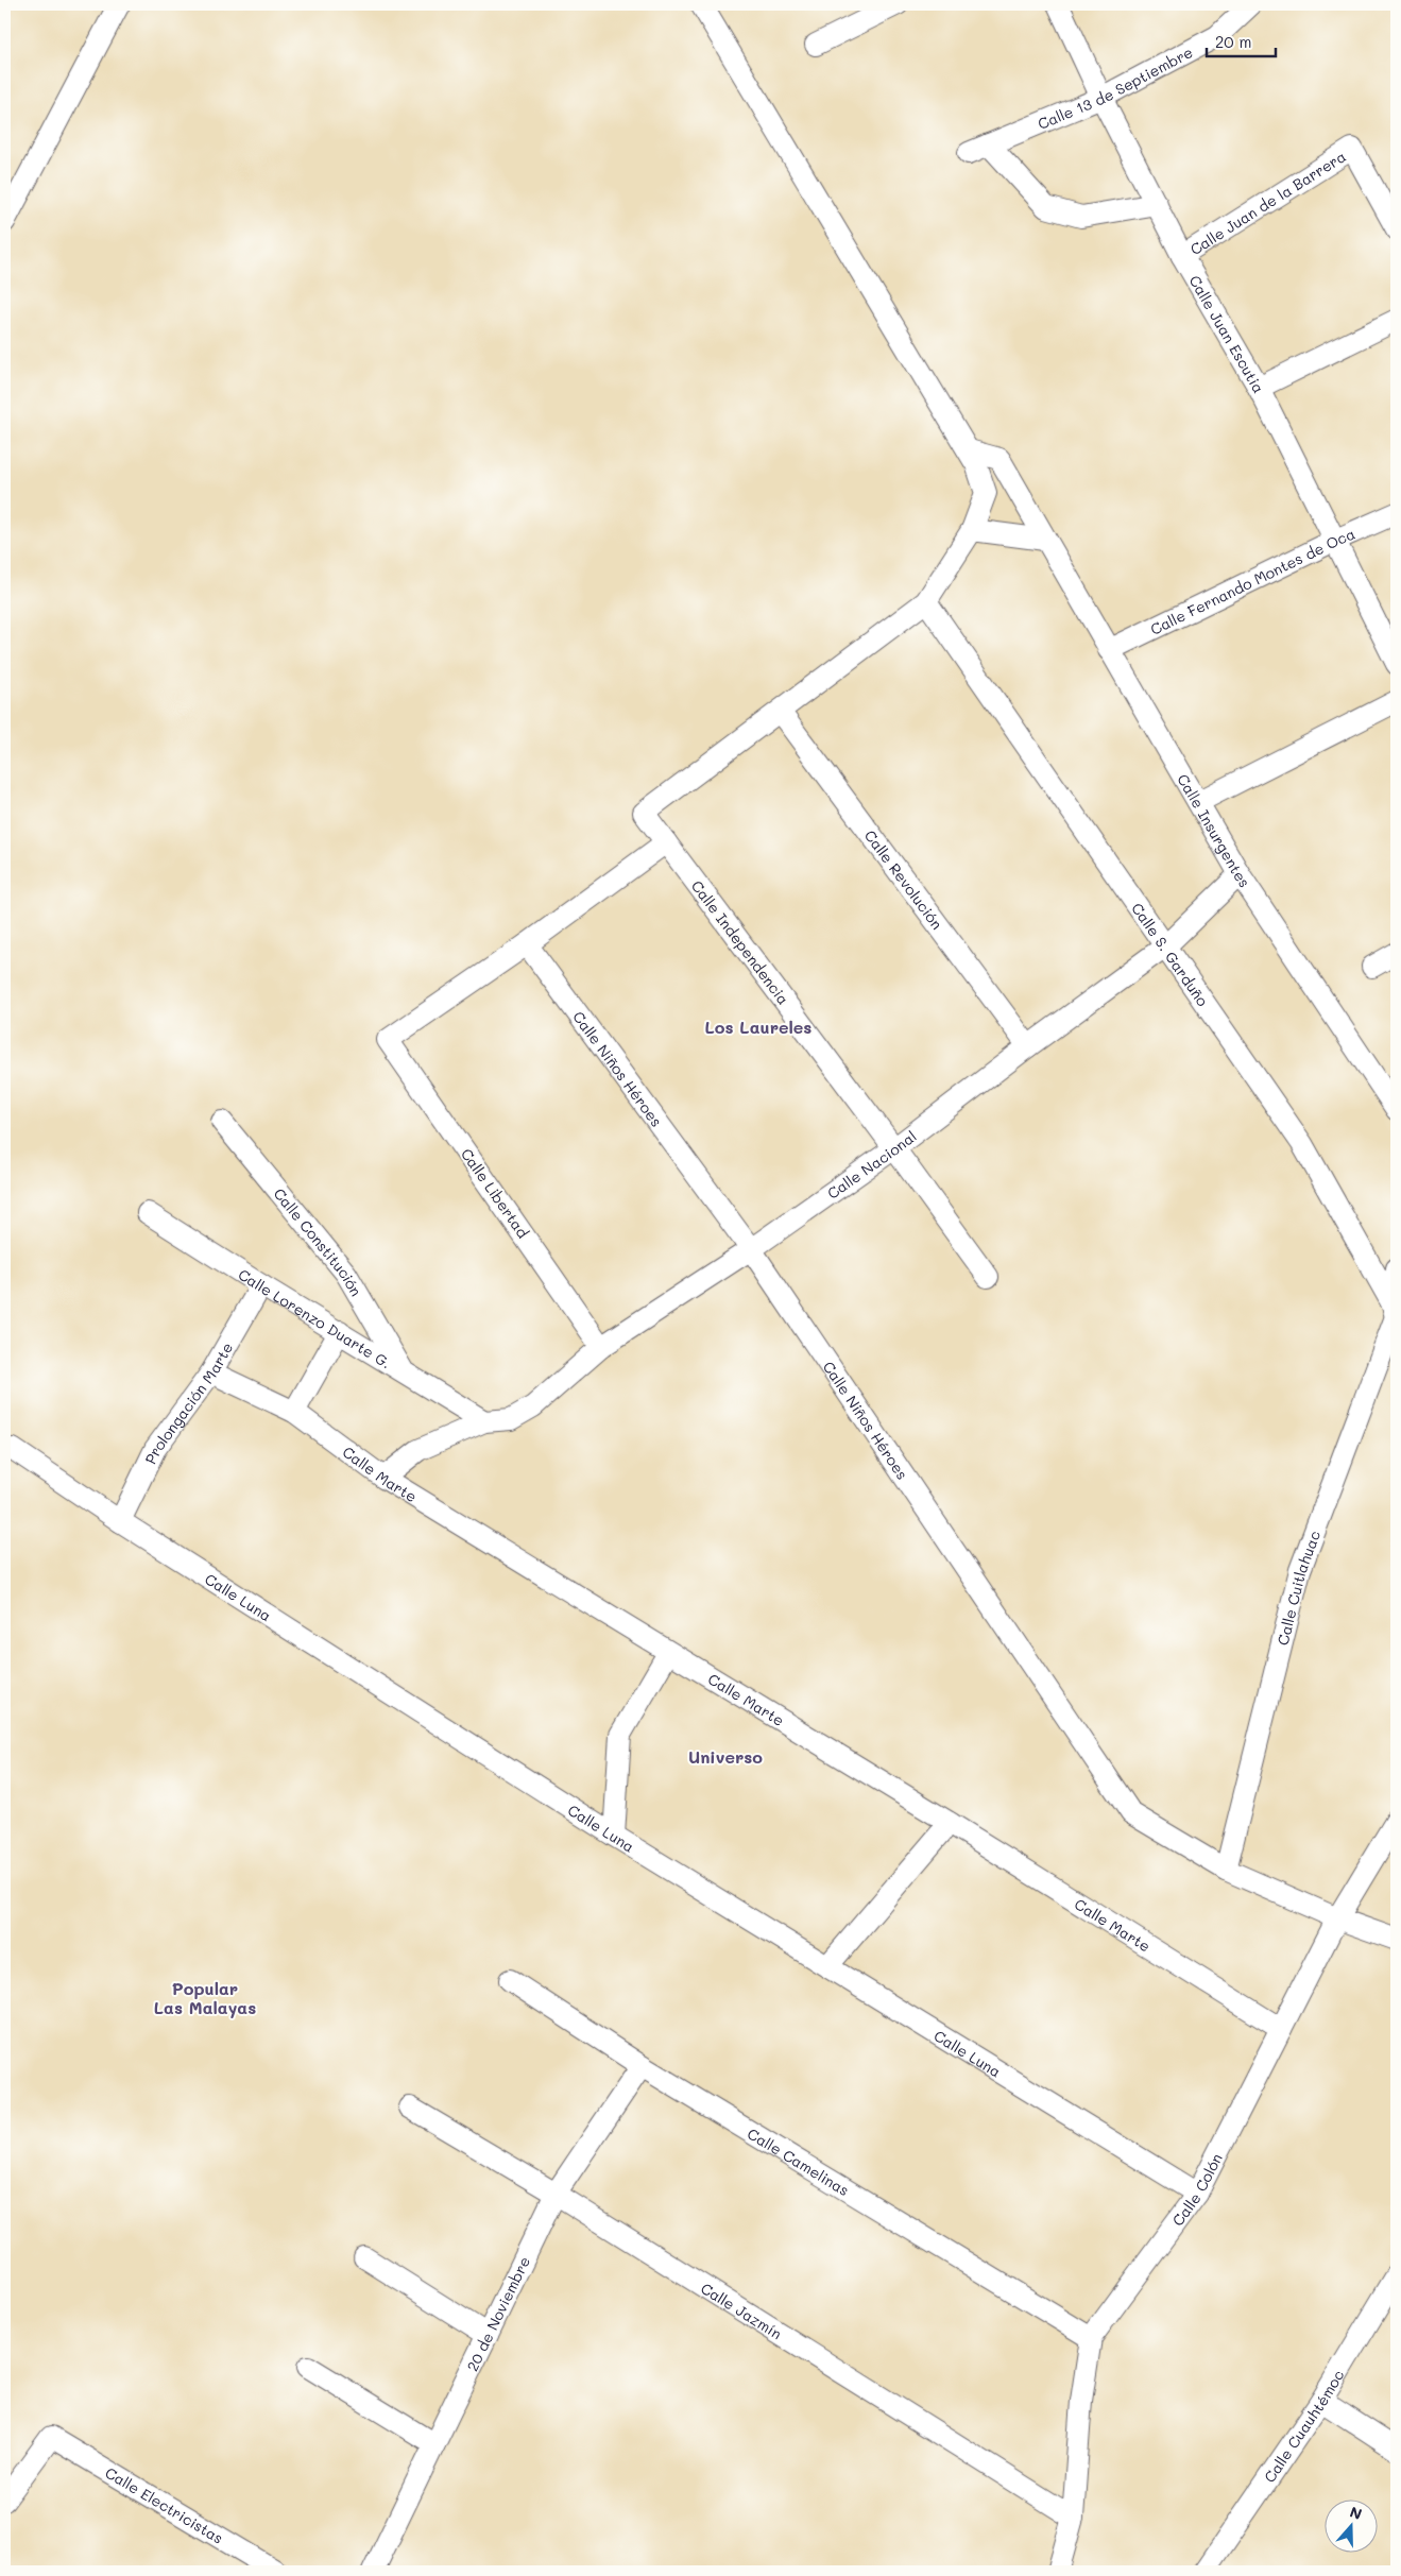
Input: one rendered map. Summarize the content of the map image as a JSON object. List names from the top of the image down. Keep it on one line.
{"streets":{"street":["Calle 13 de Septiembre","Calle Juan de la Barrera","Calle Juan Escutia","Calle Fernando Montes de Oca","Calle Insurgentes","Calle Revolución","Calle Independencia","Calle S. Garduño","Calle Niños Héroes","Calle Nacional","Calle Libertad","Calle Constitución","Calle Lorenzo Duarte G.","Prolongación Marte","Calle Marte","Calle Cuitlahuac","Calle Luna","Calle Camelinas","Calle Colón","Calle Jazmín","20 de Noviembre","Calle Cuauhtémoc","Calle Electricistas"]},"crossings":[["Calle 13 de Septiembre","Calle Juan Escutia"],["Calle Juan de la Barrera","Calle Juan Escutia"],["Calle Juan Escutia","Calle Fernando Montes de Oca"],["Calle Fernando Montes de Oca","Calle Insurgentes"],["Calle Insurgentes","Calle Nacional"],["Calle Revolución","Calle Independencia"],["Calle Revolución","Calle Nacional"],["Calle Independencia","Calle Nacional"],["Calle S. Garduño","Calle Nacional"],["Calle S. Garduño","Calle Cuitlahuac"],["Calle Niños Héroes","Calle Nacional"],["Calle Niños Héroes","Calle Libertad"],["Calle Niños Héroes","Calle Cuitlahuac"],["Calle Nacional","Calle Libertad"],["Calle Nacional","Calle Lorenzo Duarte G."],["Calle Nacional","Calle Marte"],["Calle Constitución","Calle Lorenzo Duarte G."],["Calle Lorenzo Duarte G.","Prolongación Marte"],["Prolongación Marte","Calle Marte"],["Prolongación Marte","Calle Luna"],["Calle Marte","Calle Colón"],["Calle Luna","Calle Colón"],["Calle Camelinas","Calle Colón"],["Calle Camelinas","20 de Noviembre"],["Calle Colón","Calle Jazmín"],["Calle Jazmín","20 de Noviembre"]],"districts":["Los Laureles","Universo","Popular Las Malayas"],"scale_bar":"20 m","north":"top"}
